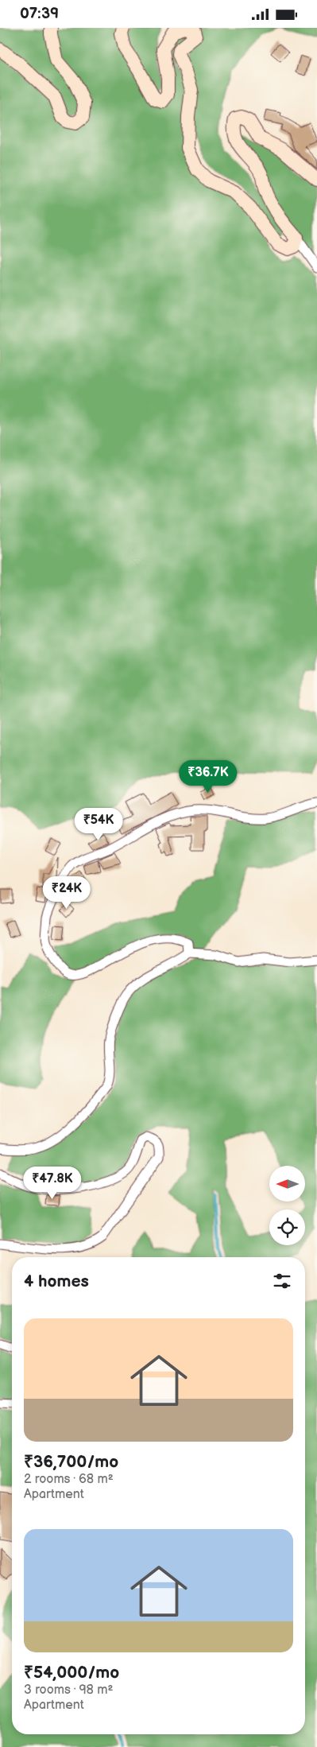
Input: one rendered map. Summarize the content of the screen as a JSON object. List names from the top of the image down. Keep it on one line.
{"north":"left","page":{"status":"07:39","price":["₹36.7K","₹54K","₹24K","₹47.8K"],"heading":"4 homes","list":[{"name":"₹36,700/mo","note":"2 rooms · 68 m² · Apartment"},{"name":"₹54,000/mo","note":"3 rooms · 98 m² · Apartment"}]}}
